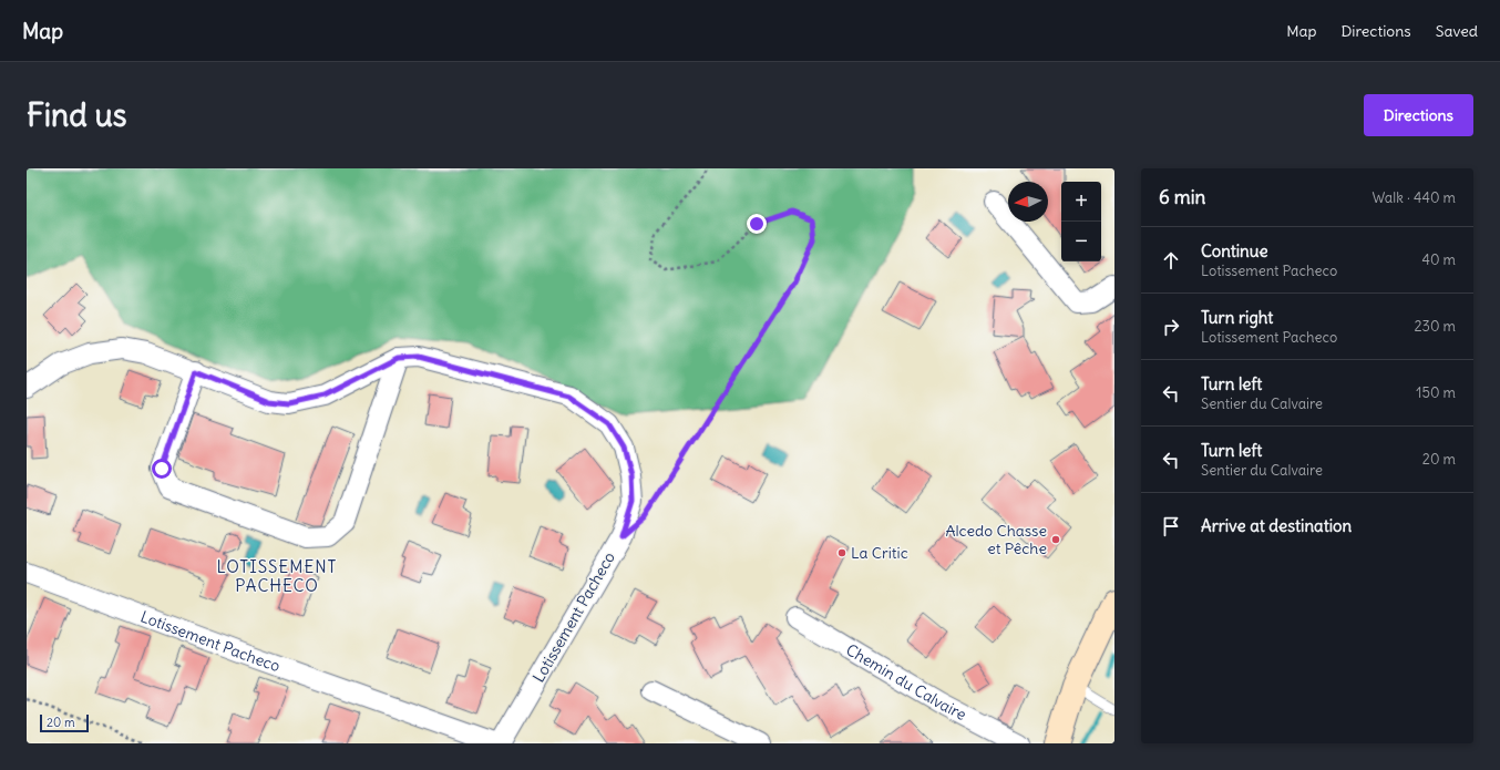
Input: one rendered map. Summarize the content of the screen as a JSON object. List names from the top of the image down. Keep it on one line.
{"streets":{"street":["Lotissement Pacheco","Chemin du Calvaire"]},"districts":["LOTISSEMENT PACHECO"],"places":["Alcedo Chasse et Pêche","La Critic"],"scale_bar":"20 m","north":"left","page":{"header":"Map","nav":["Map","Directions","Saved"],"buttons":"Directions","title":"Find us","heading":["6 min","Walk · 440 m"],"map_buttons":["+","−"],"list":[["Continue","Lotissement Pacheco","40 m"],["Turn right","Lotissement Pacheco","230 m"],["Turn left","Sentier du Calvaire","150 m"],["Turn left","Sentier du Calvaire","20 m"],"Arrive at destination"],"scale":"20 m"}}
